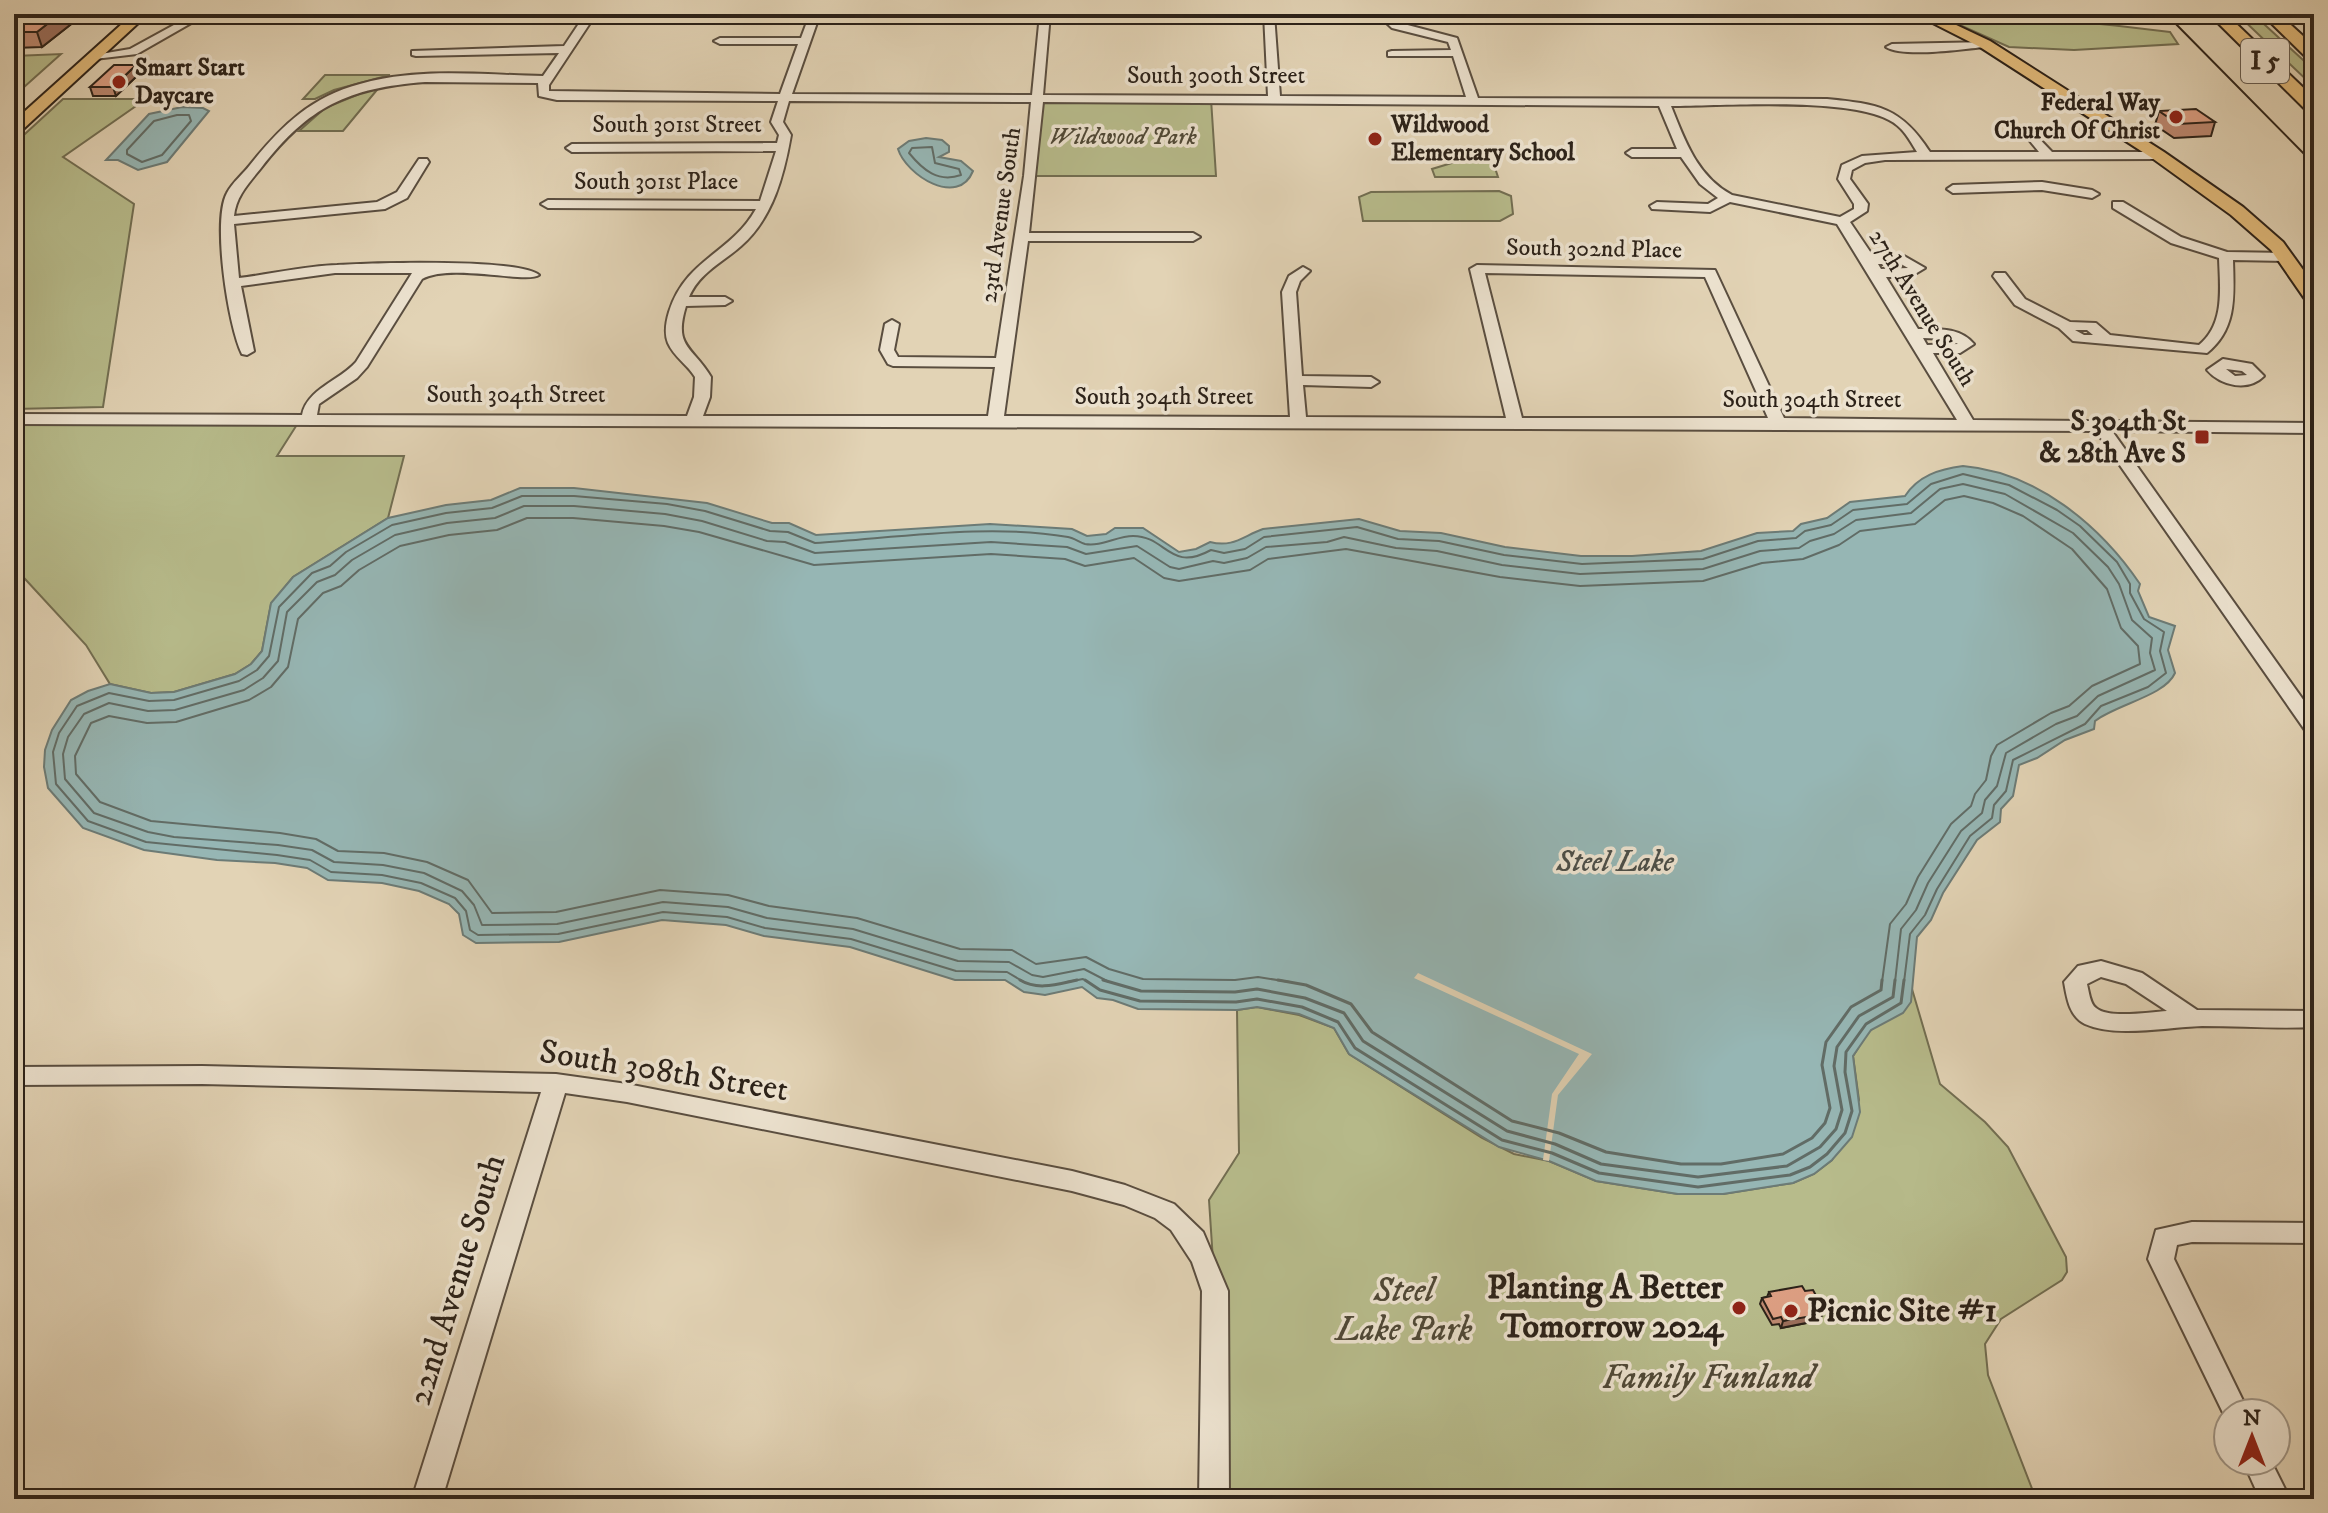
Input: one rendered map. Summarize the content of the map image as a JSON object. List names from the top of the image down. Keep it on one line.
{"streets":{"highway":["I 5"],"street":["South 300th Street","South 301st Street","South 301st Place","23rd Avenue South","South 302nd Place","27th Avenue South","South 304th Street","South 308th Street","22nd Avenue South"]},"crossings":[["South 300th Street","23rd Avenue South"],["23rd Avenue South","South 304th Street"],["South 302nd Place","South 304th Street"],["27th Avenue South","South 304th Street"],["South 308th Street","22nd Avenue South"]],"water":["Steel Lake"],"parks":["Wildwood Park","Steel Lake Park","Family Funland"],"places":{"other":["Smart Start Daycare","Federal Way Church Of Christ","Wildwood Elementary School","Planting A Better Tomorrow 2024","Picnic Site #1"],"transit":["S 304th St & 28th Ave S"]},"north":"top"}
